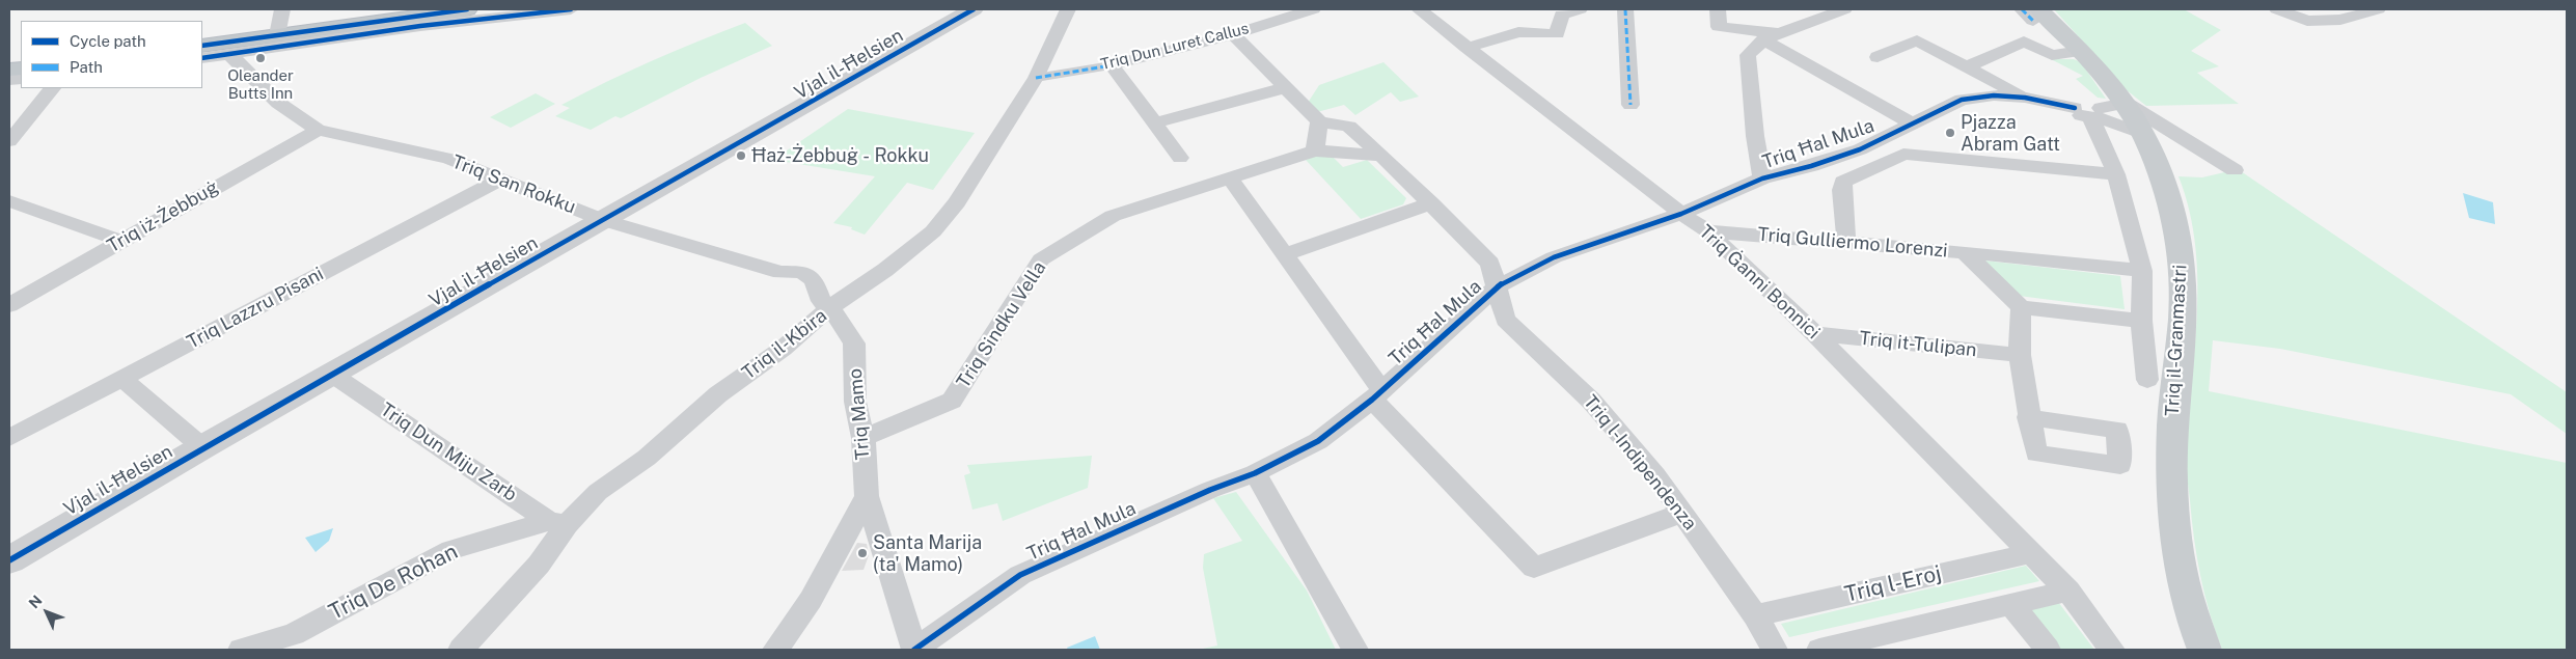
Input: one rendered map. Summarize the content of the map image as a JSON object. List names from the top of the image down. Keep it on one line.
{"streets":{"main road":["Triq il-Granmastri"],"street":["Triq Dun Luret Callus","Vjal il-Ħelsien","Triq Ħal Mula","Triq San Rokku","Triq iż-Żebbuġ","Triq Gulliermo Lorenzi","Triq Ġanni Bonnici","Triq Lazzru Pisani","Triq Sindku Vella","Triq il-Kbira","Triq it-Tulipan","Triq Mamo","Triq Dun Miju Zarb","Triq l-Indipendenza","Triq De Rohan","Triq l-Eroj"]},"crossings":[["Triq Dun Luret Callus","Triq il-Kbira"],["Vjal il-Ħelsien","Triq San Rokku"],["Vjal il-Ħelsien","Triq Dun Miju Zarb"],["Triq Ħal Mula","Triq Ġanni Bonnici"],["Triq Ħal Mula","Triq Mamo"],["Triq Ħal Mula","Triq l-Indipendenza"],["Triq San Rokku","Triq iż-Żebbuġ"],["Triq San Rokku","Triq Lazzru Pisani"],["Triq San Rokku","Triq il-Kbira"],["Triq San Rokku","Triq Mamo"],["Triq Gulliermo Lorenzi","Triq Ġanni Bonnici"],["Triq Ġanni Bonnici","Triq it-Tulipan"],["Triq Ġanni Bonnici","Triq l-Eroj"],["Triq Sindku Vella","Triq Mamo"],["Triq il-Kbira","Triq Mamo"],["Triq il-Kbira","Triq Dun Miju Zarb"],["Triq il-Kbira","Triq De Rohan"],["Triq Dun Miju Zarb","Triq De Rohan"],["Triq l-Indipendenza","Triq l-Eroj"]],"places":["Oleander Butts Inn","Pjazza Abram Gatt","Ħaż-Żebbuġ - Rokku","Santa Marija (ta' Mamo)"],"legend":["Cycle path","Path"],"north":"top left"}
